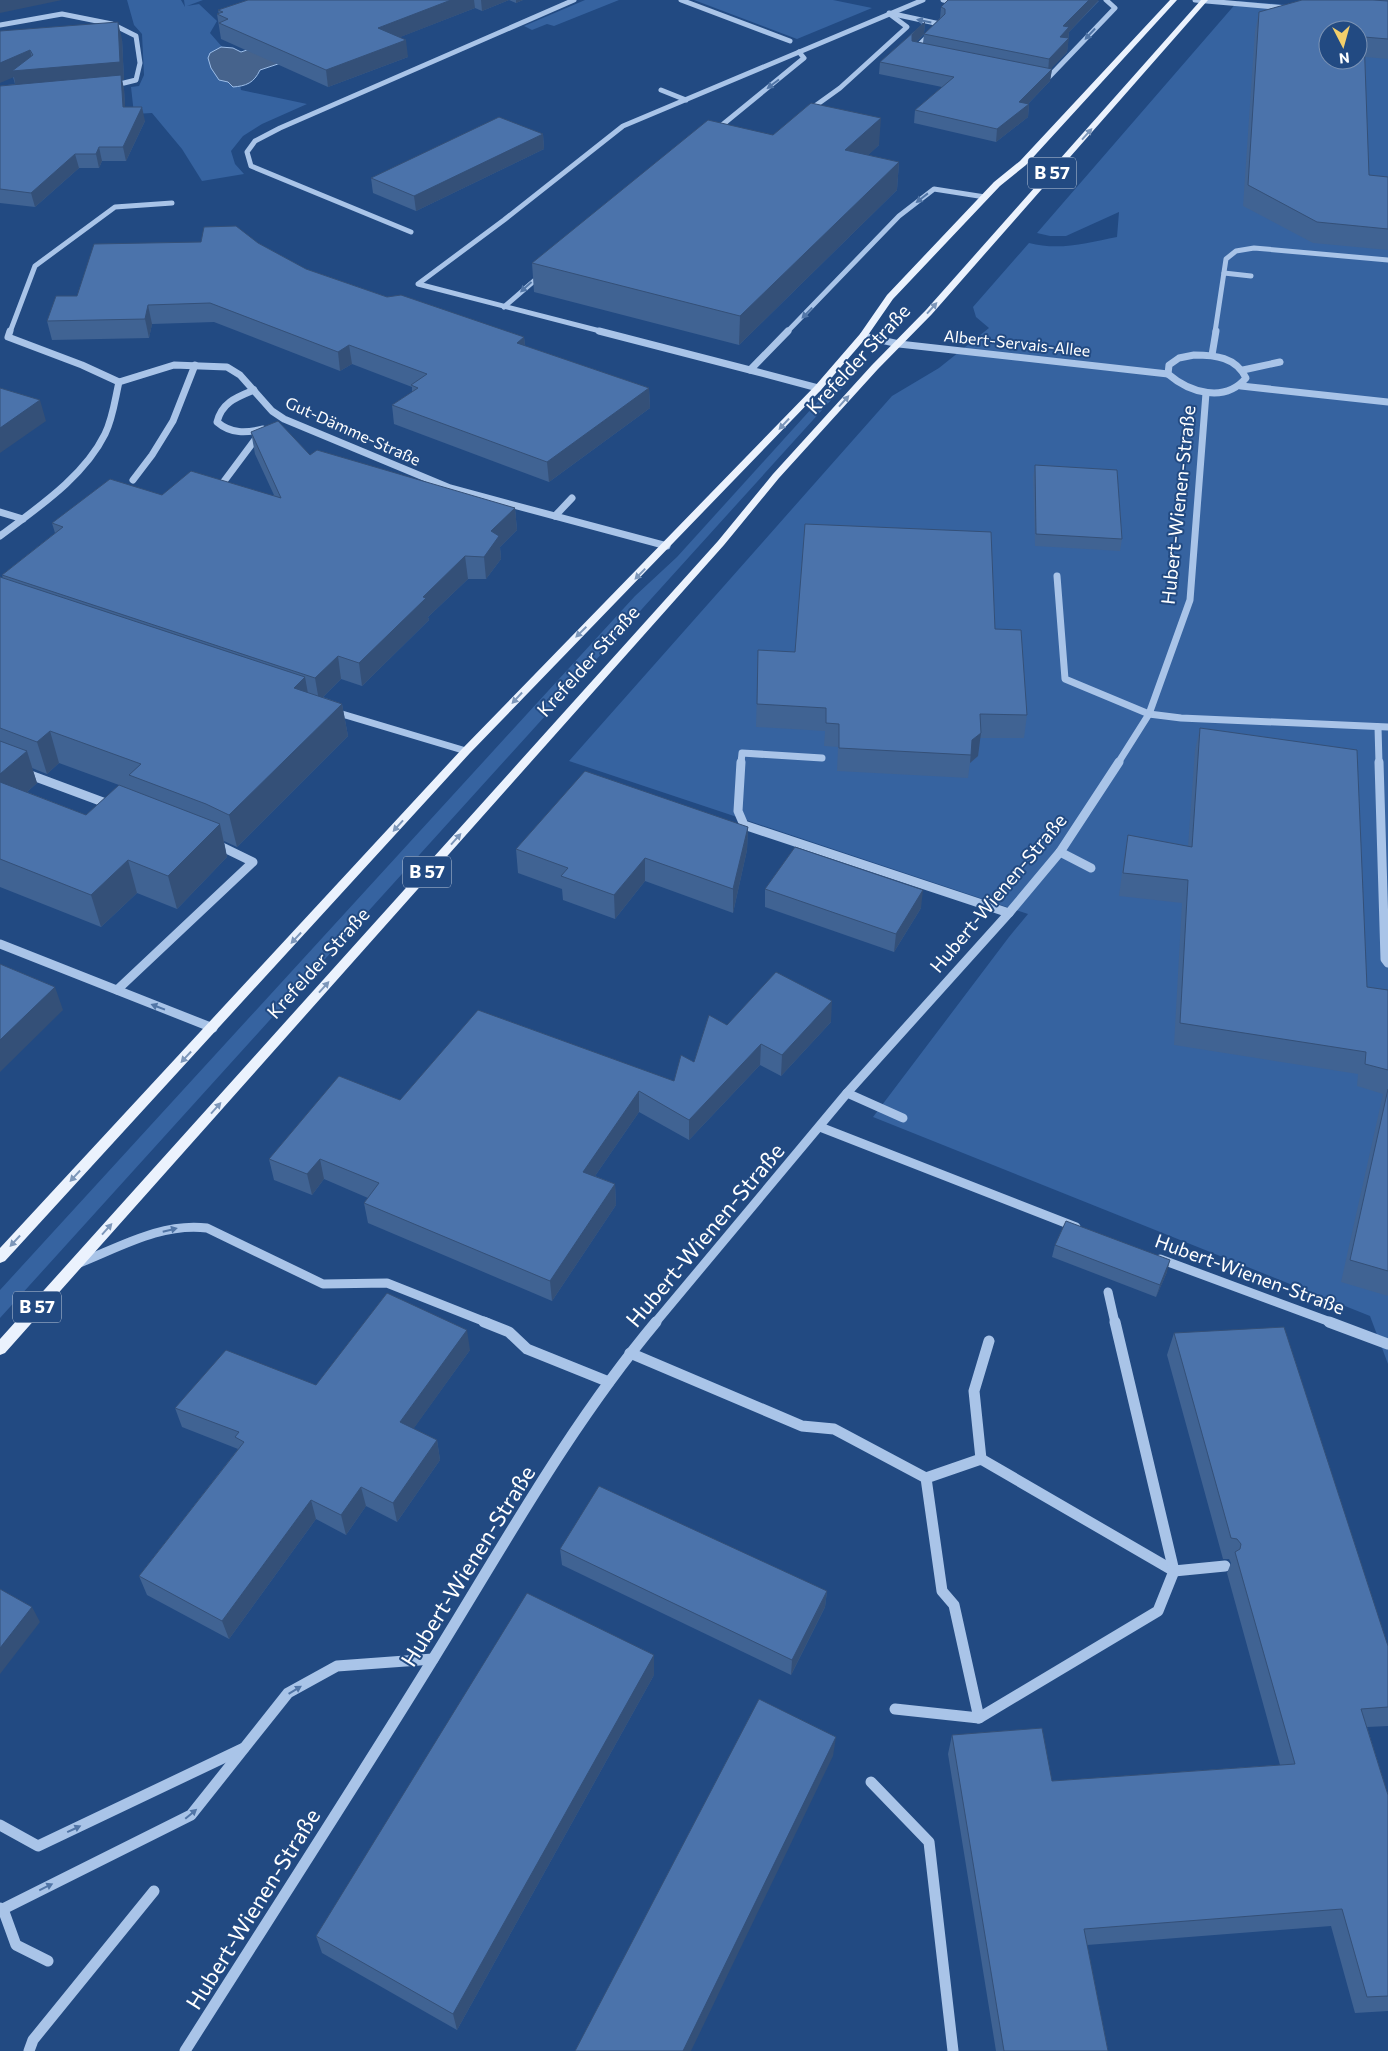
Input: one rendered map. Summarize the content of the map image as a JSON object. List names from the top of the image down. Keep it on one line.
{"streets":{"main road":["B 57","Krefelder Straße"],"street":["Albert-Servais-Allee","Gut-Dämme-Straße","Hubert-Wienen-Straße"]},"crossings":[["Albert-Servais-Allee","Krefelder Straße"],["Krefelder Straße","Gut-Dämme-Straße"]],"north":"bottom"}
